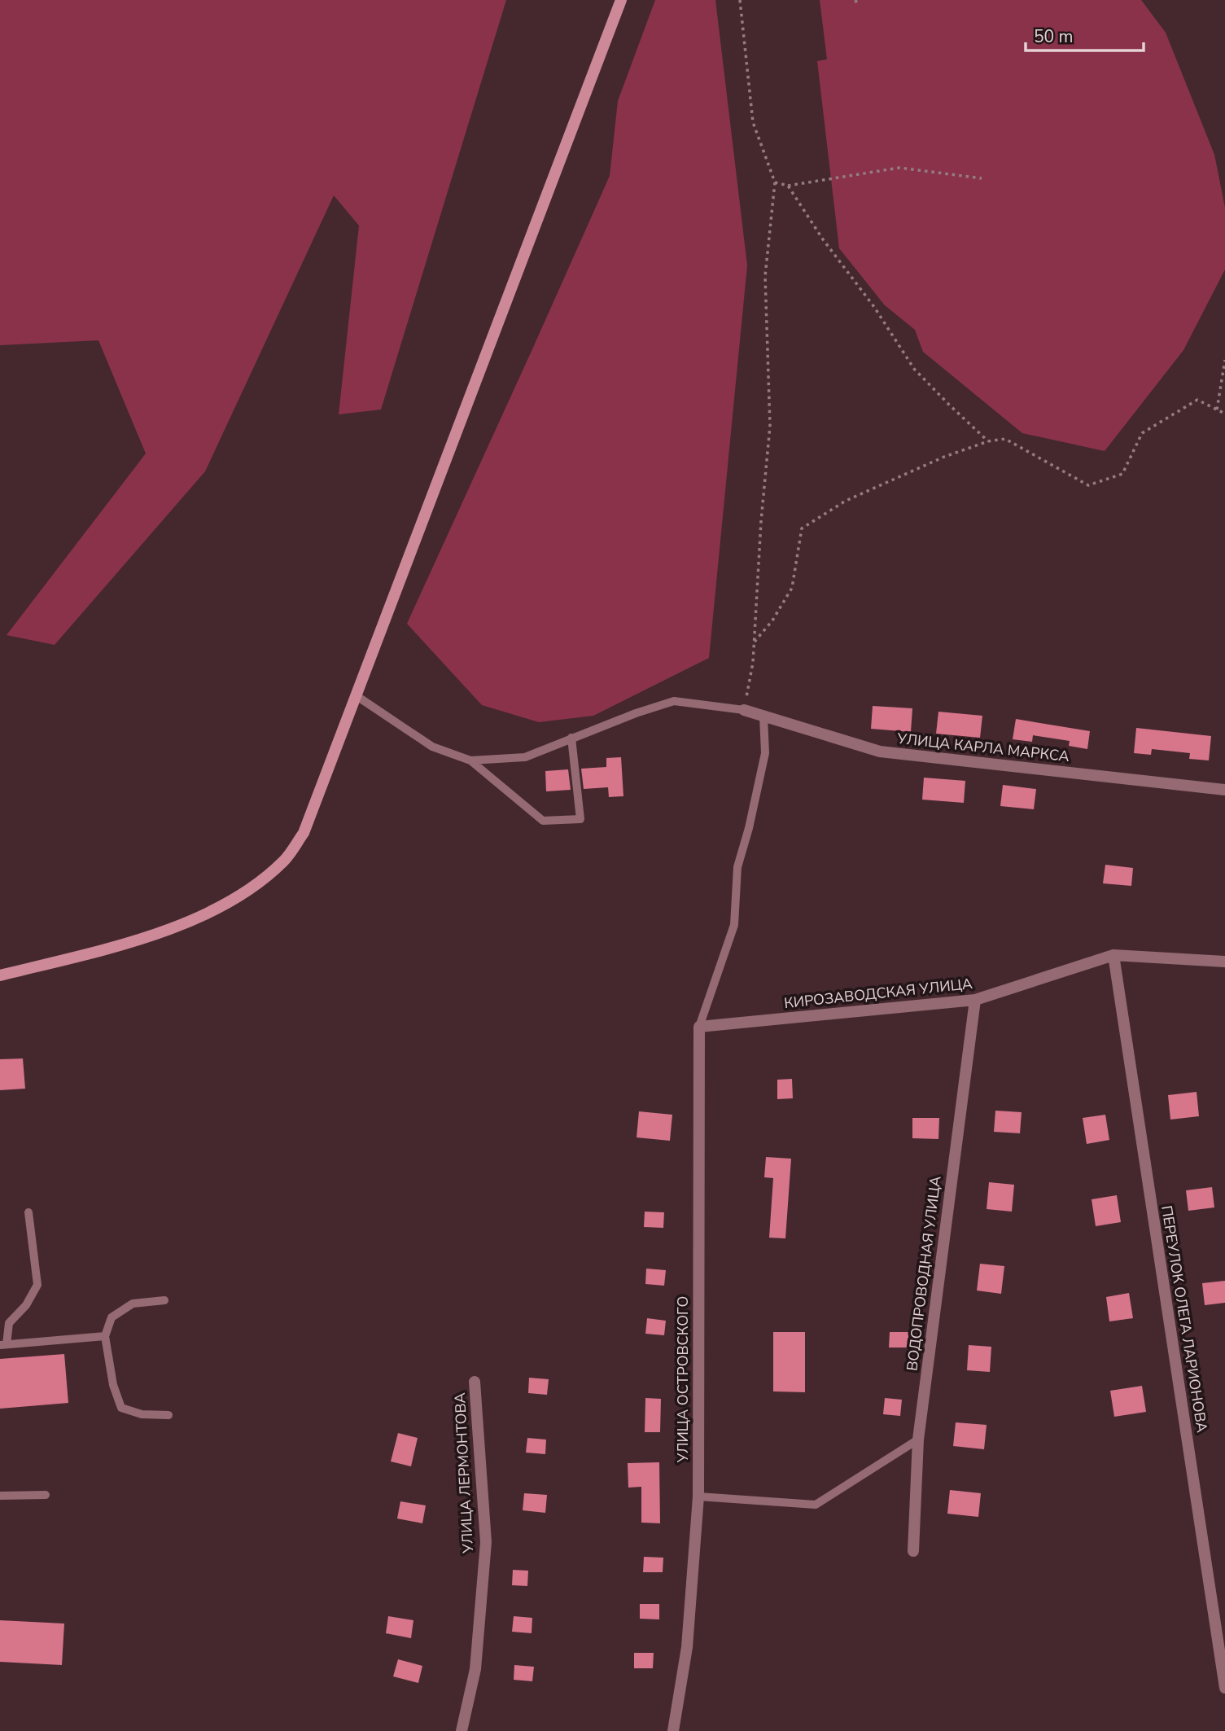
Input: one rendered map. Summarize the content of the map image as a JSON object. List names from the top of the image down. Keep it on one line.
{"streets":{"street":["УЛИЦА КАРЛА МАРКСА","КИРОЗАВОДСКАЯ УЛИЦА","ВОДОПРОВОДНАЯ УЛИЦА","ПЕРЕУЛОК ОЛЕГА ЛАРИОНОВА","УЛИЦА ОСТРОВСКОГО","УЛИЦА ЛЕРМОНТОВА"]},"crossings":[["КИРОЗАВОДСКАЯ УЛИЦА","ВОДОПРОВОДНАЯ УЛИЦА"],["КИРОЗАВОДСКАЯ УЛИЦА","ПЕРЕУЛОК ОЛЕГА ЛАРИОНОВА"],["КИРОЗАВОДСКАЯ УЛИЦА","УЛИЦА ОСТРОВСКОГО"]],"scale_bar":"50 m"}
